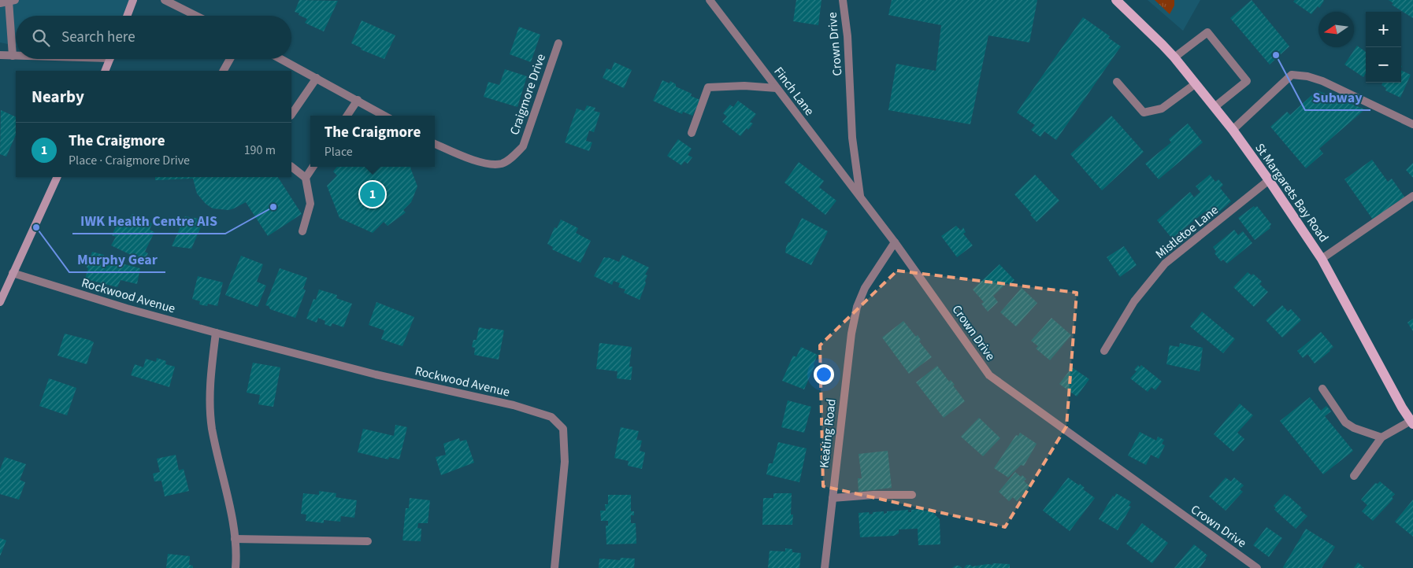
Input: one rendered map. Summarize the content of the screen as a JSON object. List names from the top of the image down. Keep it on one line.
{"streets":{"main road":["St Margarets Bay Road"],"street":["Crown Drive","Finch Lane","Craigmore Drive","Mistletoe Lane","Rockwood Avenue","Keating Road"]},"crossings":[["Crown Drive","Finch Lane"],["Crown Drive","Keating Road"],["St Margarets Bay Road","Mistletoe Lane"]],"places":["Subway","IWK Health Centre AIS","Murphy Gear"],"north":"left","page":{"map_buttons":["+","−"],"search":"Search here","heading":"Nearby","popup":["The Craigmore","Place"],"list":[{"mark":"1","name":"The Craigmore","note":"Place · Craigmore Drive","value":"190 m"}],"pins":"1"}}
